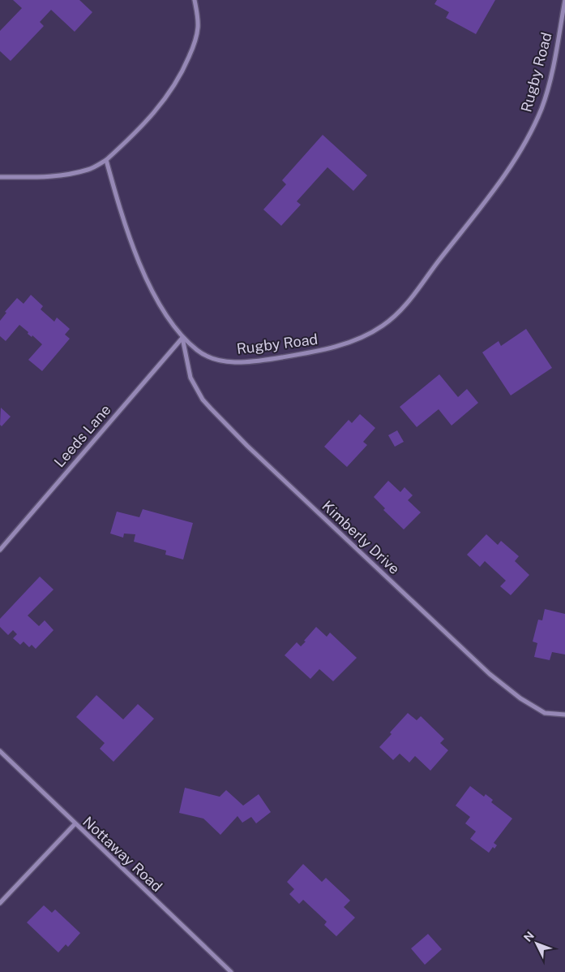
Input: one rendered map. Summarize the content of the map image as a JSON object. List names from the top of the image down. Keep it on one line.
{"streets":{"street":["Rugby Road","Leeds Lane","Kimberly Drive","Nottaway Road"]},"crossings":[["Rugby Road","Leeds Lane"],["Rugby Road","Kimberly Drive"],["Leeds Lane","Kimberly Drive"]],"north":"top left"}
